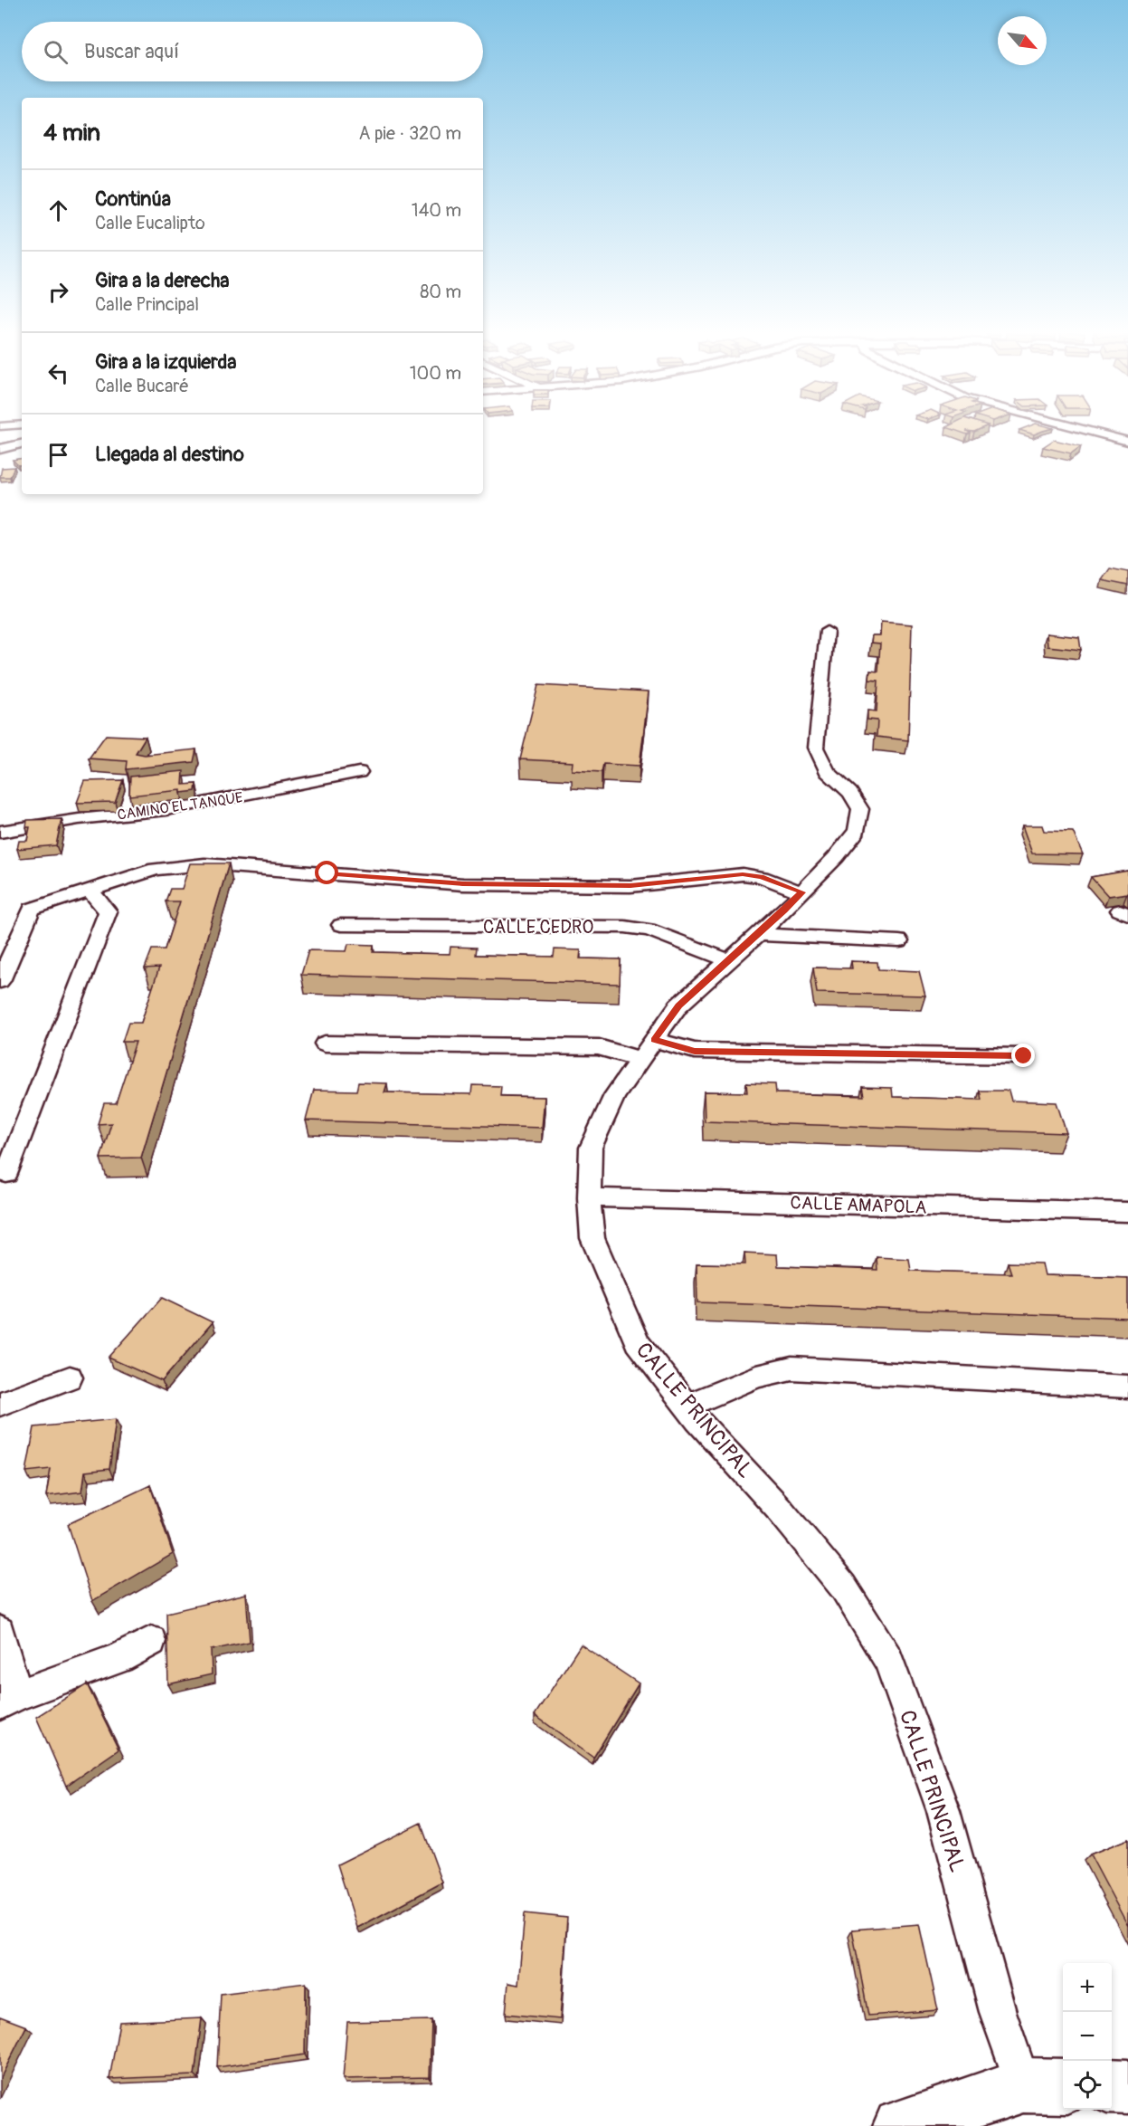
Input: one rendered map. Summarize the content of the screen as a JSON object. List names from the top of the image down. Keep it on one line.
{"streets":{"street":["CAMINO EL TANQUE","CALLE CEDRO","CALLE AMAPOLA","CALLE PRINCIPAL"]},"crossings":[["CALLE CEDRO","CALLE PRINCIPAL"],["CALLE AMAPOLA","CALLE PRINCIPAL"]],"north":"bottom right","page":{"search":"Buscar aquí","heading":["4 min","A pie · 320 m"],"list":[["Continúa","Calle Eucalipto","140 m"],["Gira a la derecha","Calle Principal","80 m"],["Gira a la izquierda","Calle Bucaré","100 m"],"Llegada al destino"],"map_buttons":["+","−"]}}
